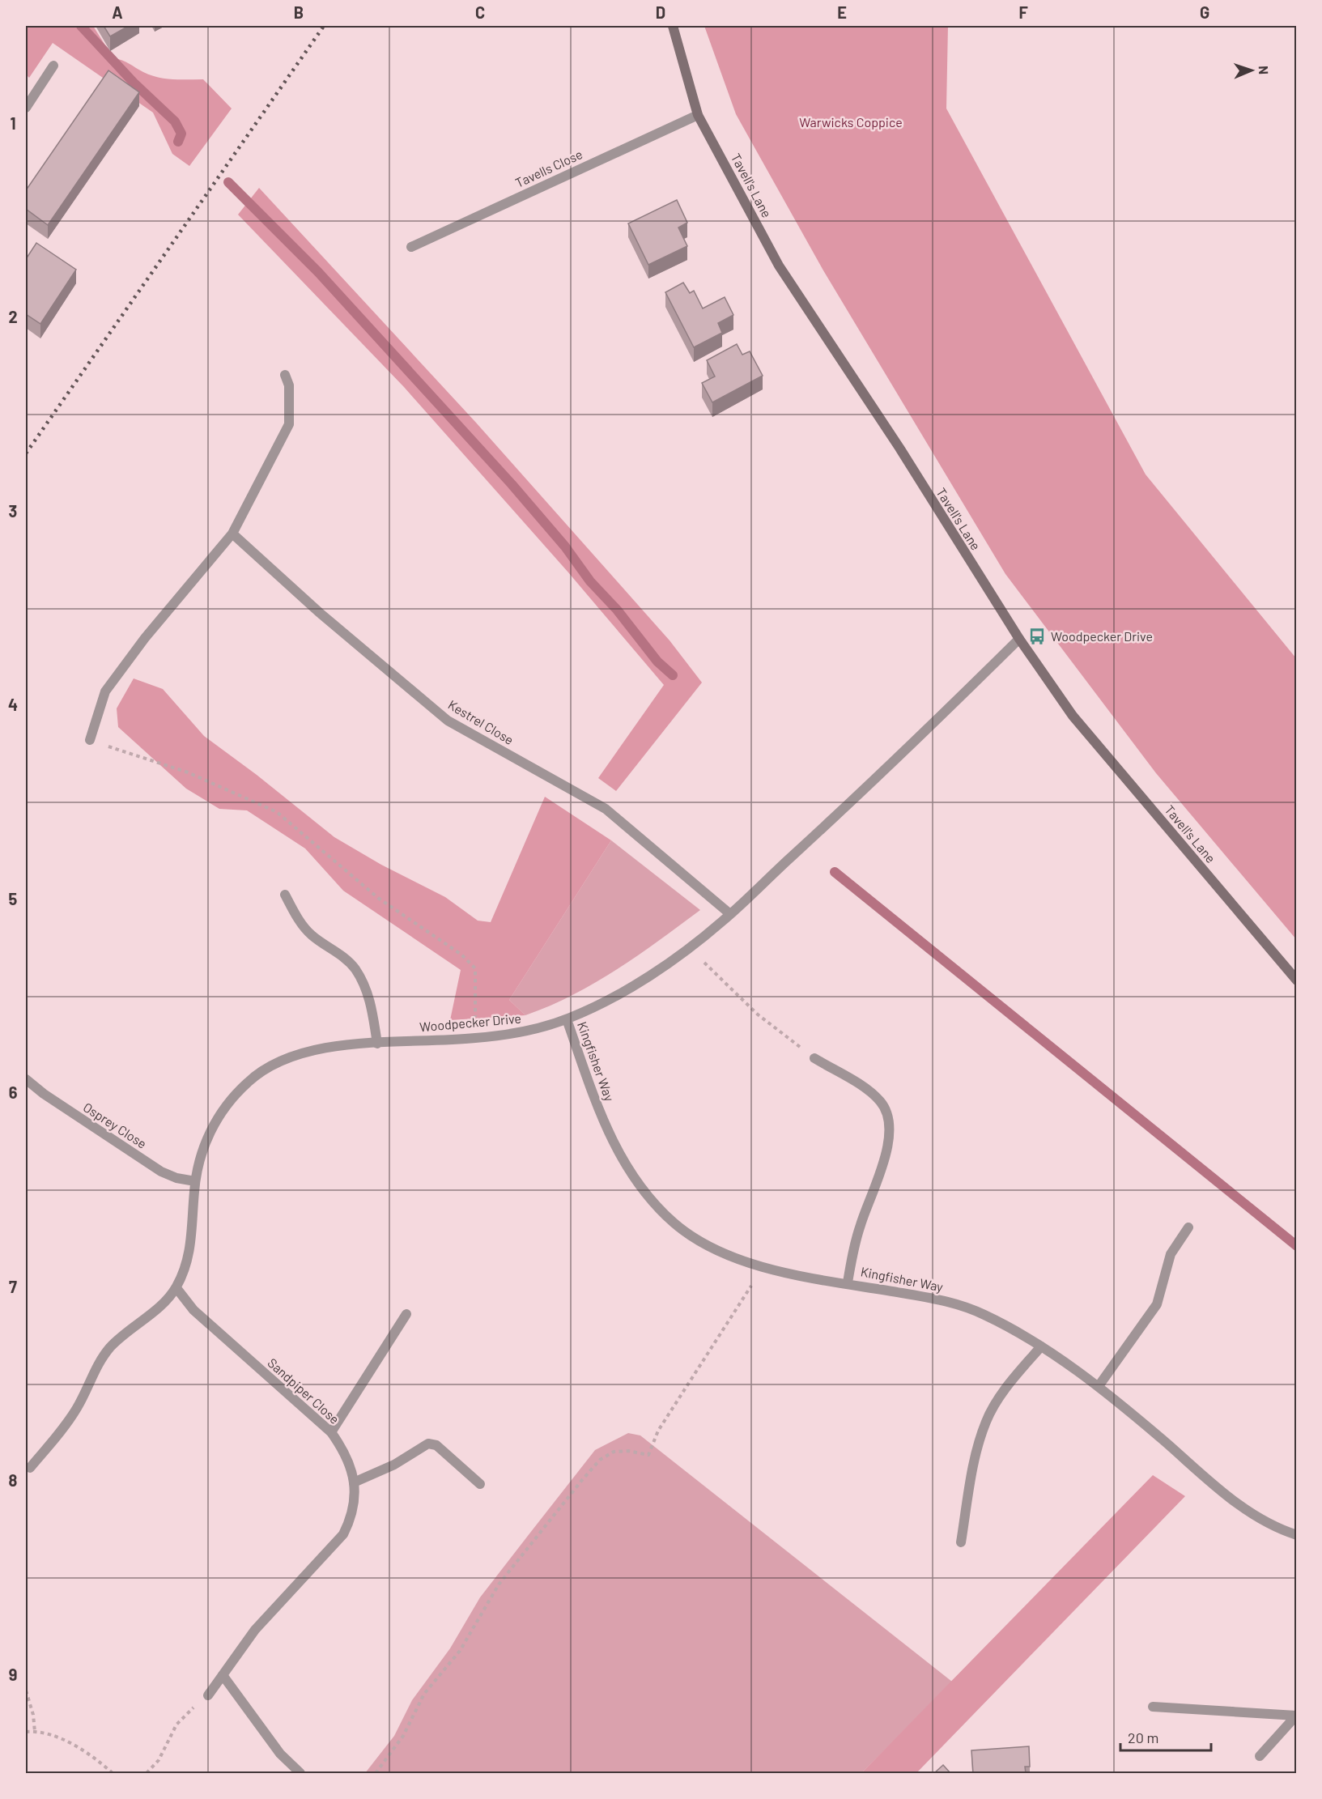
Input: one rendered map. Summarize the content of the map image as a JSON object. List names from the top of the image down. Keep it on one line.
{"streets":{"street":["Tavells Close","Tavell's Lane","Kestrel Close","Woodpecker Drive","Kingfisher Way","Osprey Close","Sandpiper Close"]},"crossings":[["Tavells Close","Tavell's Lane"],["Tavell's Lane","Woodpecker Drive"],["Kestrel Close","Woodpecker Drive"],["Woodpecker Drive","Kingfisher Way"],["Woodpecker Drive","Osprey Close"],["Woodpecker Drive","Sandpiper Close"]],"parks":["Warwicks Coppice"],"places":{"bus stop":["Woodpecker Drive"]},"scale_bar":"20 m","north":"right","grid":{"columns":["A","B","C","D","E","F","G"],"rows":["1","2","3","4","5","6","7","8","9"]}}
